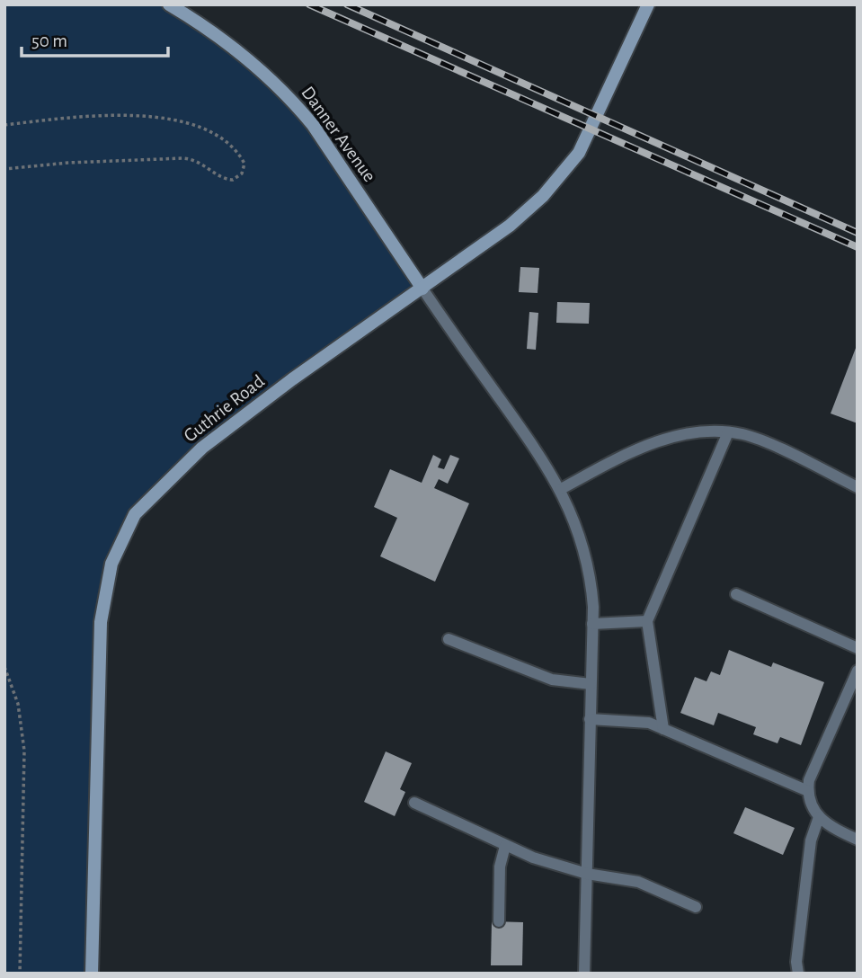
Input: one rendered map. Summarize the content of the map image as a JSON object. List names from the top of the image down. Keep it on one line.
{"streets":{"street":["Danner Avenue","Guthrie Road"]},"crossings":[["Danner Avenue","Guthrie Road"]],"scale_bar":"50 m"}
